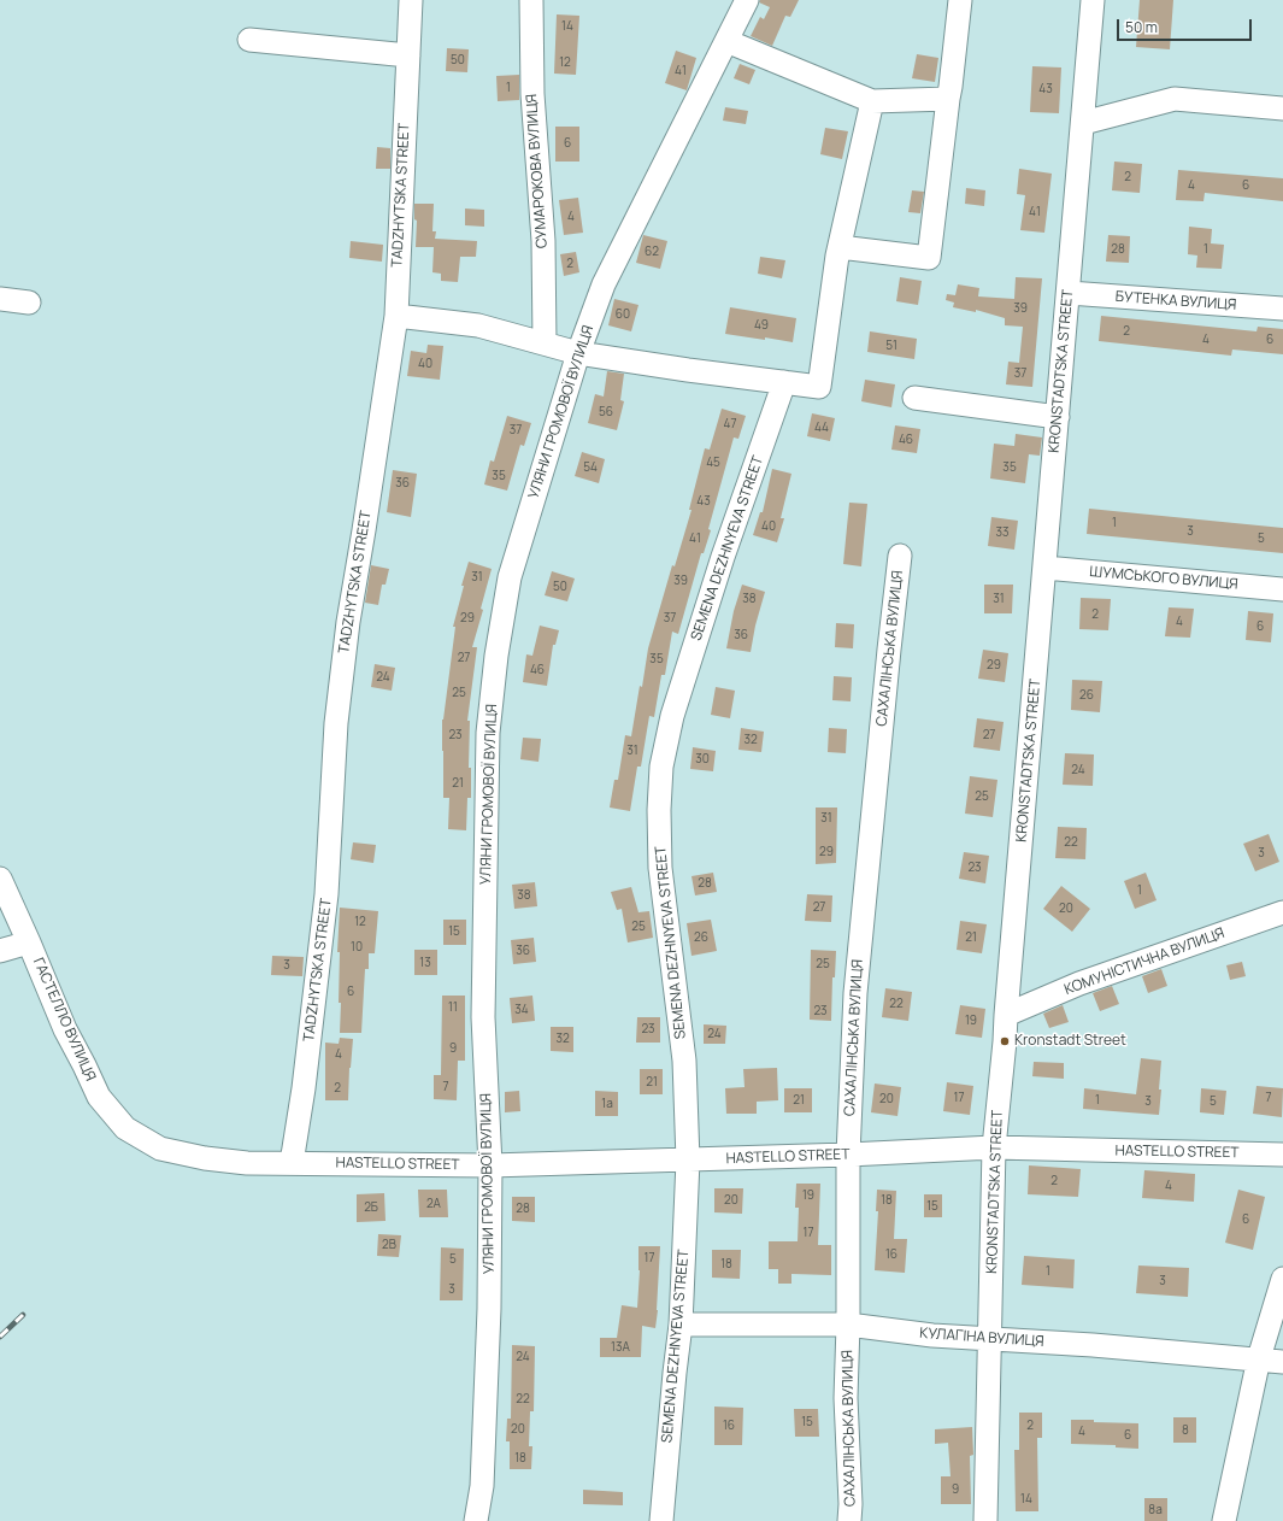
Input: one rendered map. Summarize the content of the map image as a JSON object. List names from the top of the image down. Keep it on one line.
{"streets":{"street":["СУМАРОКОВА ВУЛИЦЯ","TADZHYTSKA STREET","БУТЕНКА ВУЛИЦЯ","KRONSTADTSKA STREET","УЛЯНИ ГРОМОВОЇ ВУЛИЦЯ","SEMENA DEZHNYEVA STREET","ШУМСЬКОГО ВУЛИЦЯ","САХАЛІНСЬКА ВУЛИЦЯ","КОМУНІСТИЧНА ВУЛИЦЯ","ГАСТЕЛЛО ВУЛИЦЯ","HASTELLO STREET","КУЛАГІНА ВУЛИЦЯ"]},"crossings":[["TADZHYTSKA STREET","ГАСТЕЛЛО ВУЛИЦЯ"],["TADZHYTSKA STREET","HASTELLO STREET"],["БУТЕНКА ВУЛИЦЯ","KRONSTADTSKA STREET"],["KRONSTADTSKA STREET","ШУМСЬКОГО ВУЛИЦЯ"],["KRONSTADTSKA STREET","КОМУНІСТИЧНА ВУЛИЦЯ"],["KRONSTADTSKA STREET","HASTELLO STREET"],["KRONSTADTSKA STREET","КУЛАГІНА ВУЛИЦЯ"],["УЛЯНИ ГРОМОВОЇ ВУЛИЦЯ","HASTELLO STREET"],["SEMENA DEZHNYEVA STREET","HASTELLO STREET"],["SEMENA DEZHNYEVA STREET","КУЛАГІНА ВУЛИЦЯ"],["САХАЛІНСЬКА ВУЛИЦЯ","HASTELLO STREET"],["САХАЛІНСЬКА ВУЛИЦЯ","КУЛАГІНА ВУЛИЦЯ"],["ГАСТЕЛЛО ВУЛИЦЯ","HASTELLO STREET"]],"places":["Kronstadt Street"],"house_numbers":["14","50","12","41","1","43","6","2","4","6","41","4","28","1","62","2","39","60","49","2","4","6","51","40","37","56","47","44","37","46","45","54","35","35","36","43","1","40","3","33","41","5","31","39","50","38","31","2","29","37","4","6","36","27","35","29","46","24","25","26","23","27","32","31","30","24","21","25","31","22","29","3","23","28","1","38","27","20","12","25","15","26","21","10","36","13","25","3","6","22","11","34","23","19","23","24","32","9","4","21","7","2","17","7","20","21","1","3","5","1а","2","4","19","20","18","2А","15","2Б","28","6","17","2В","16","17","5","18","1","3","3","13А","24","22","15","16","2","20","8","4","6","18","9","14","8а"],"scale_bar":"50 m"}
